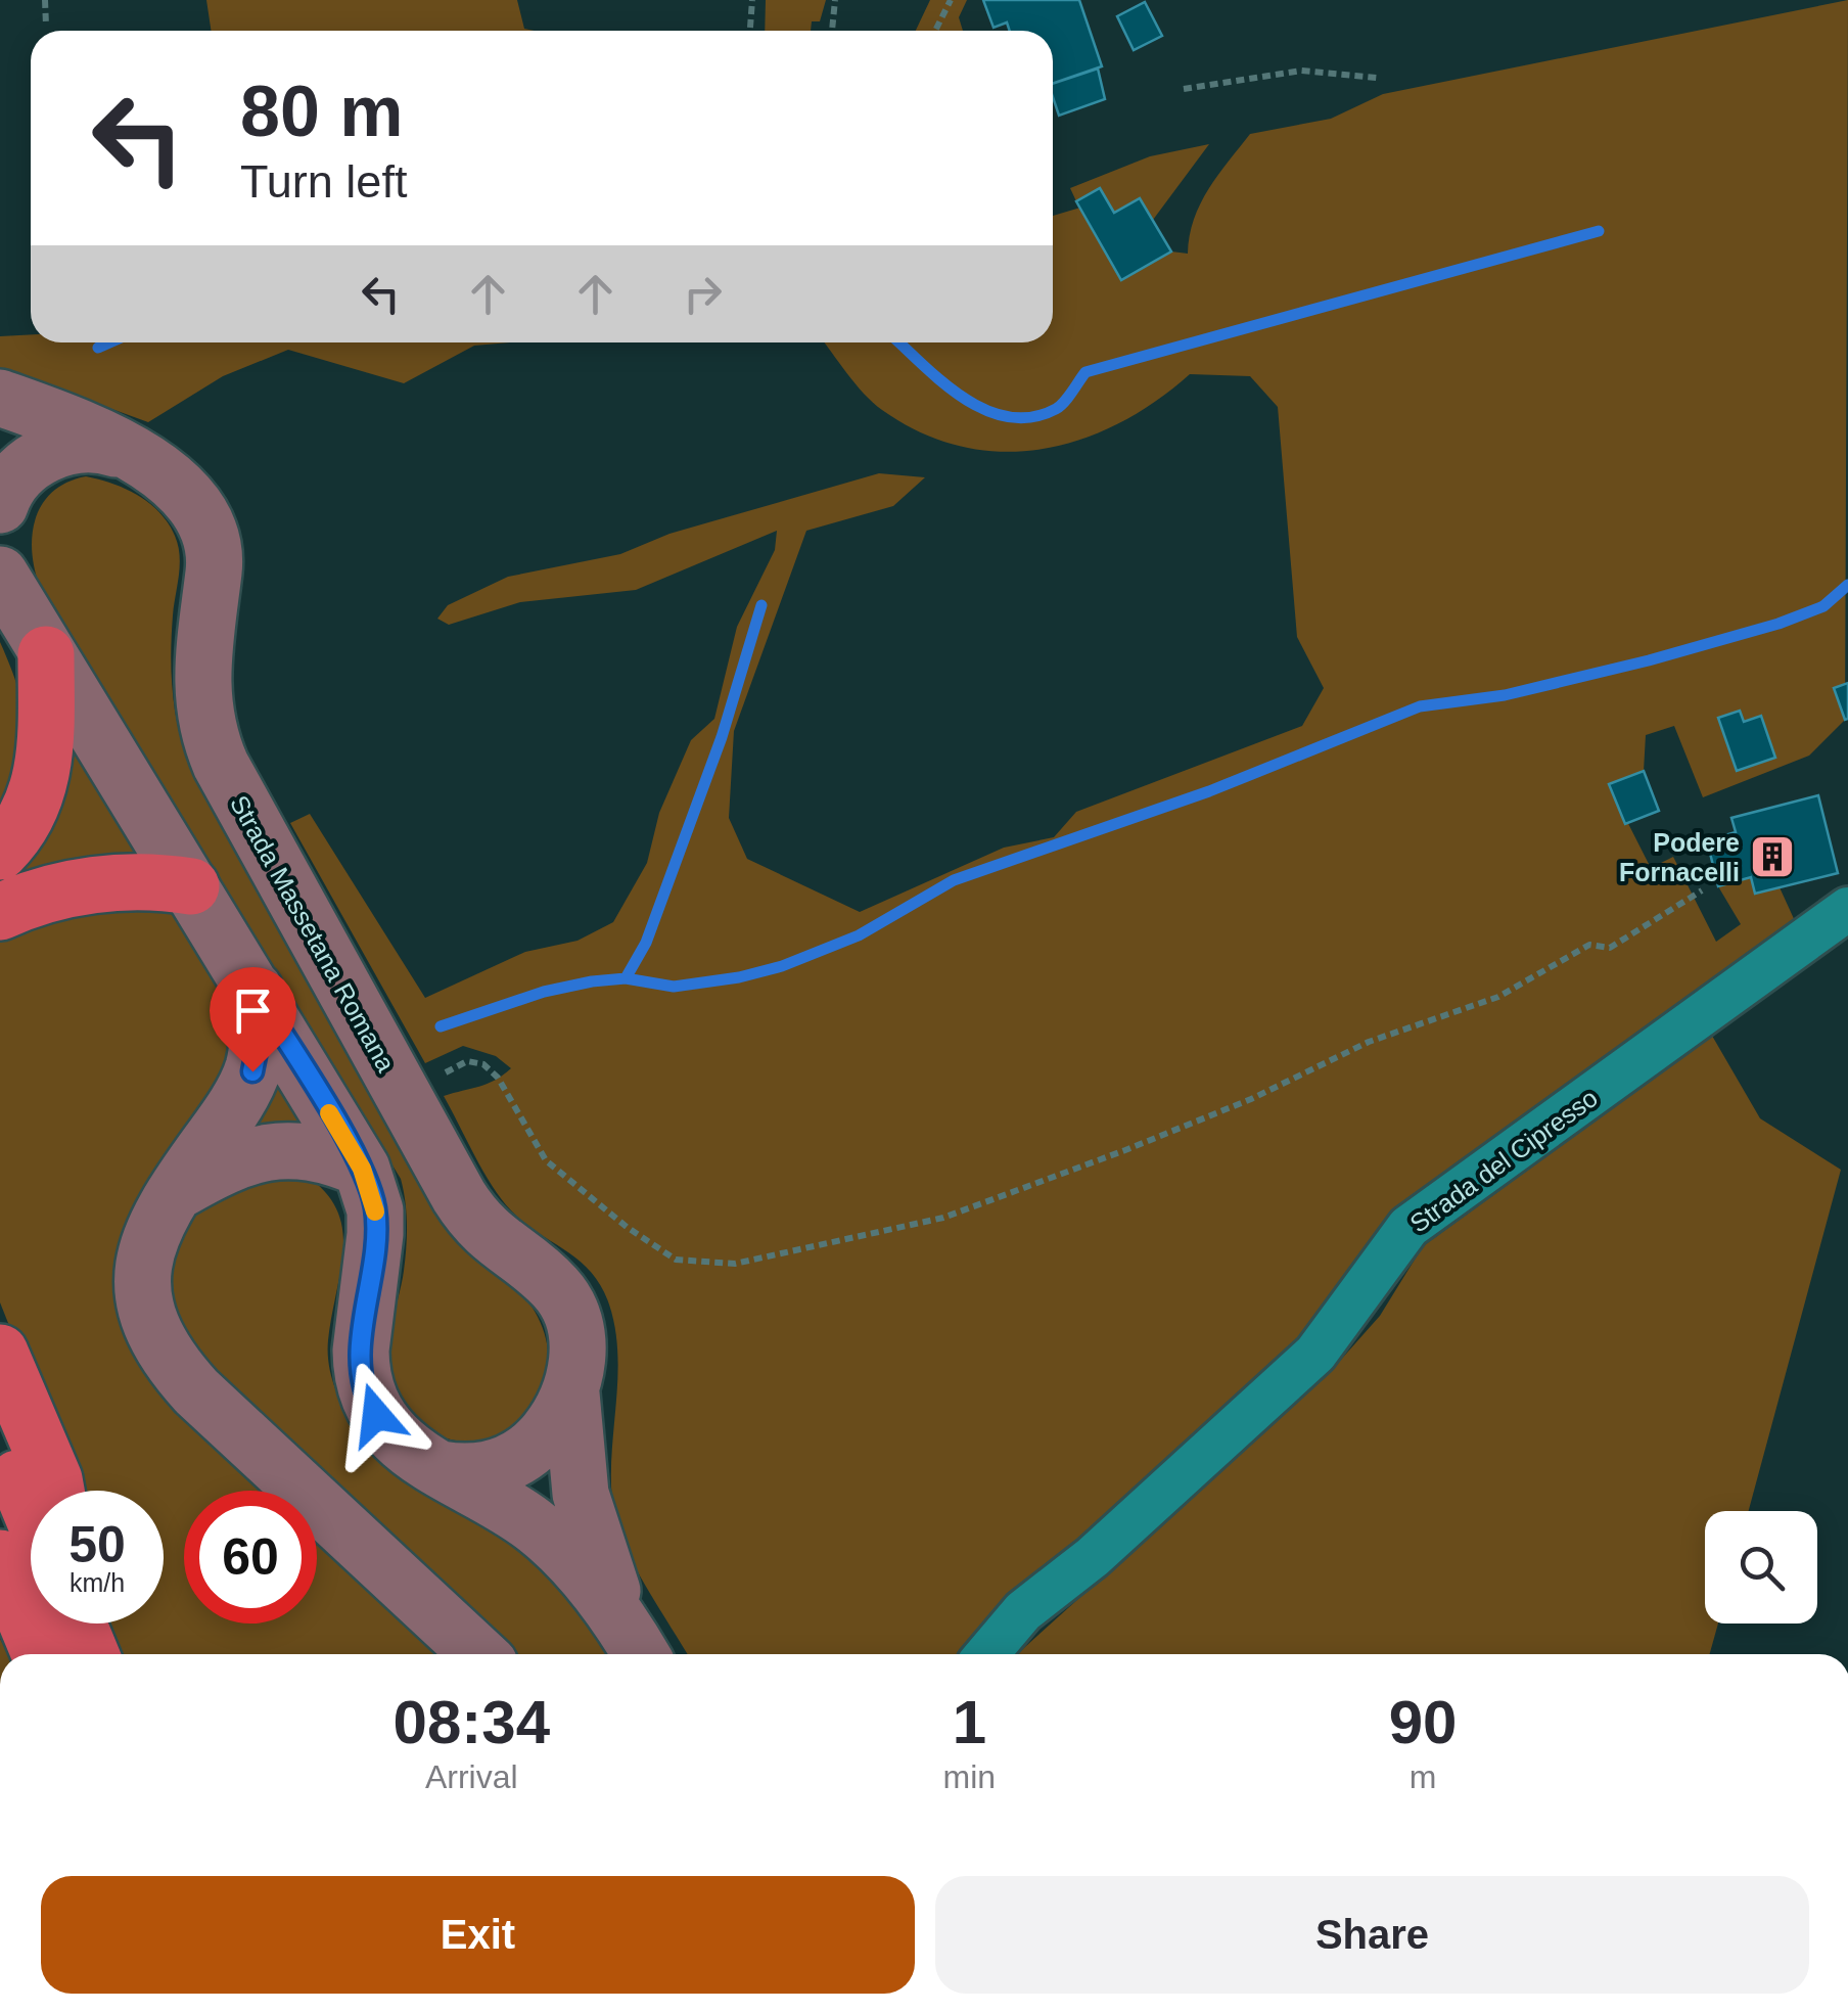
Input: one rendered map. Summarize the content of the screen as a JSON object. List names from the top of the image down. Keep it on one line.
{"streets":{"main road":["Strada Massetana Romana"],"street":["Strada del Cipresso"]},"places":{"building":["Podere Fornacelli"]},"page":{"turn":["80 m","Turn left"],"speed":"50 km/h","limit":"60","eta":["08:34","Arrival","1","min","90","m"],"buttons":["Exit","Share"]}}
